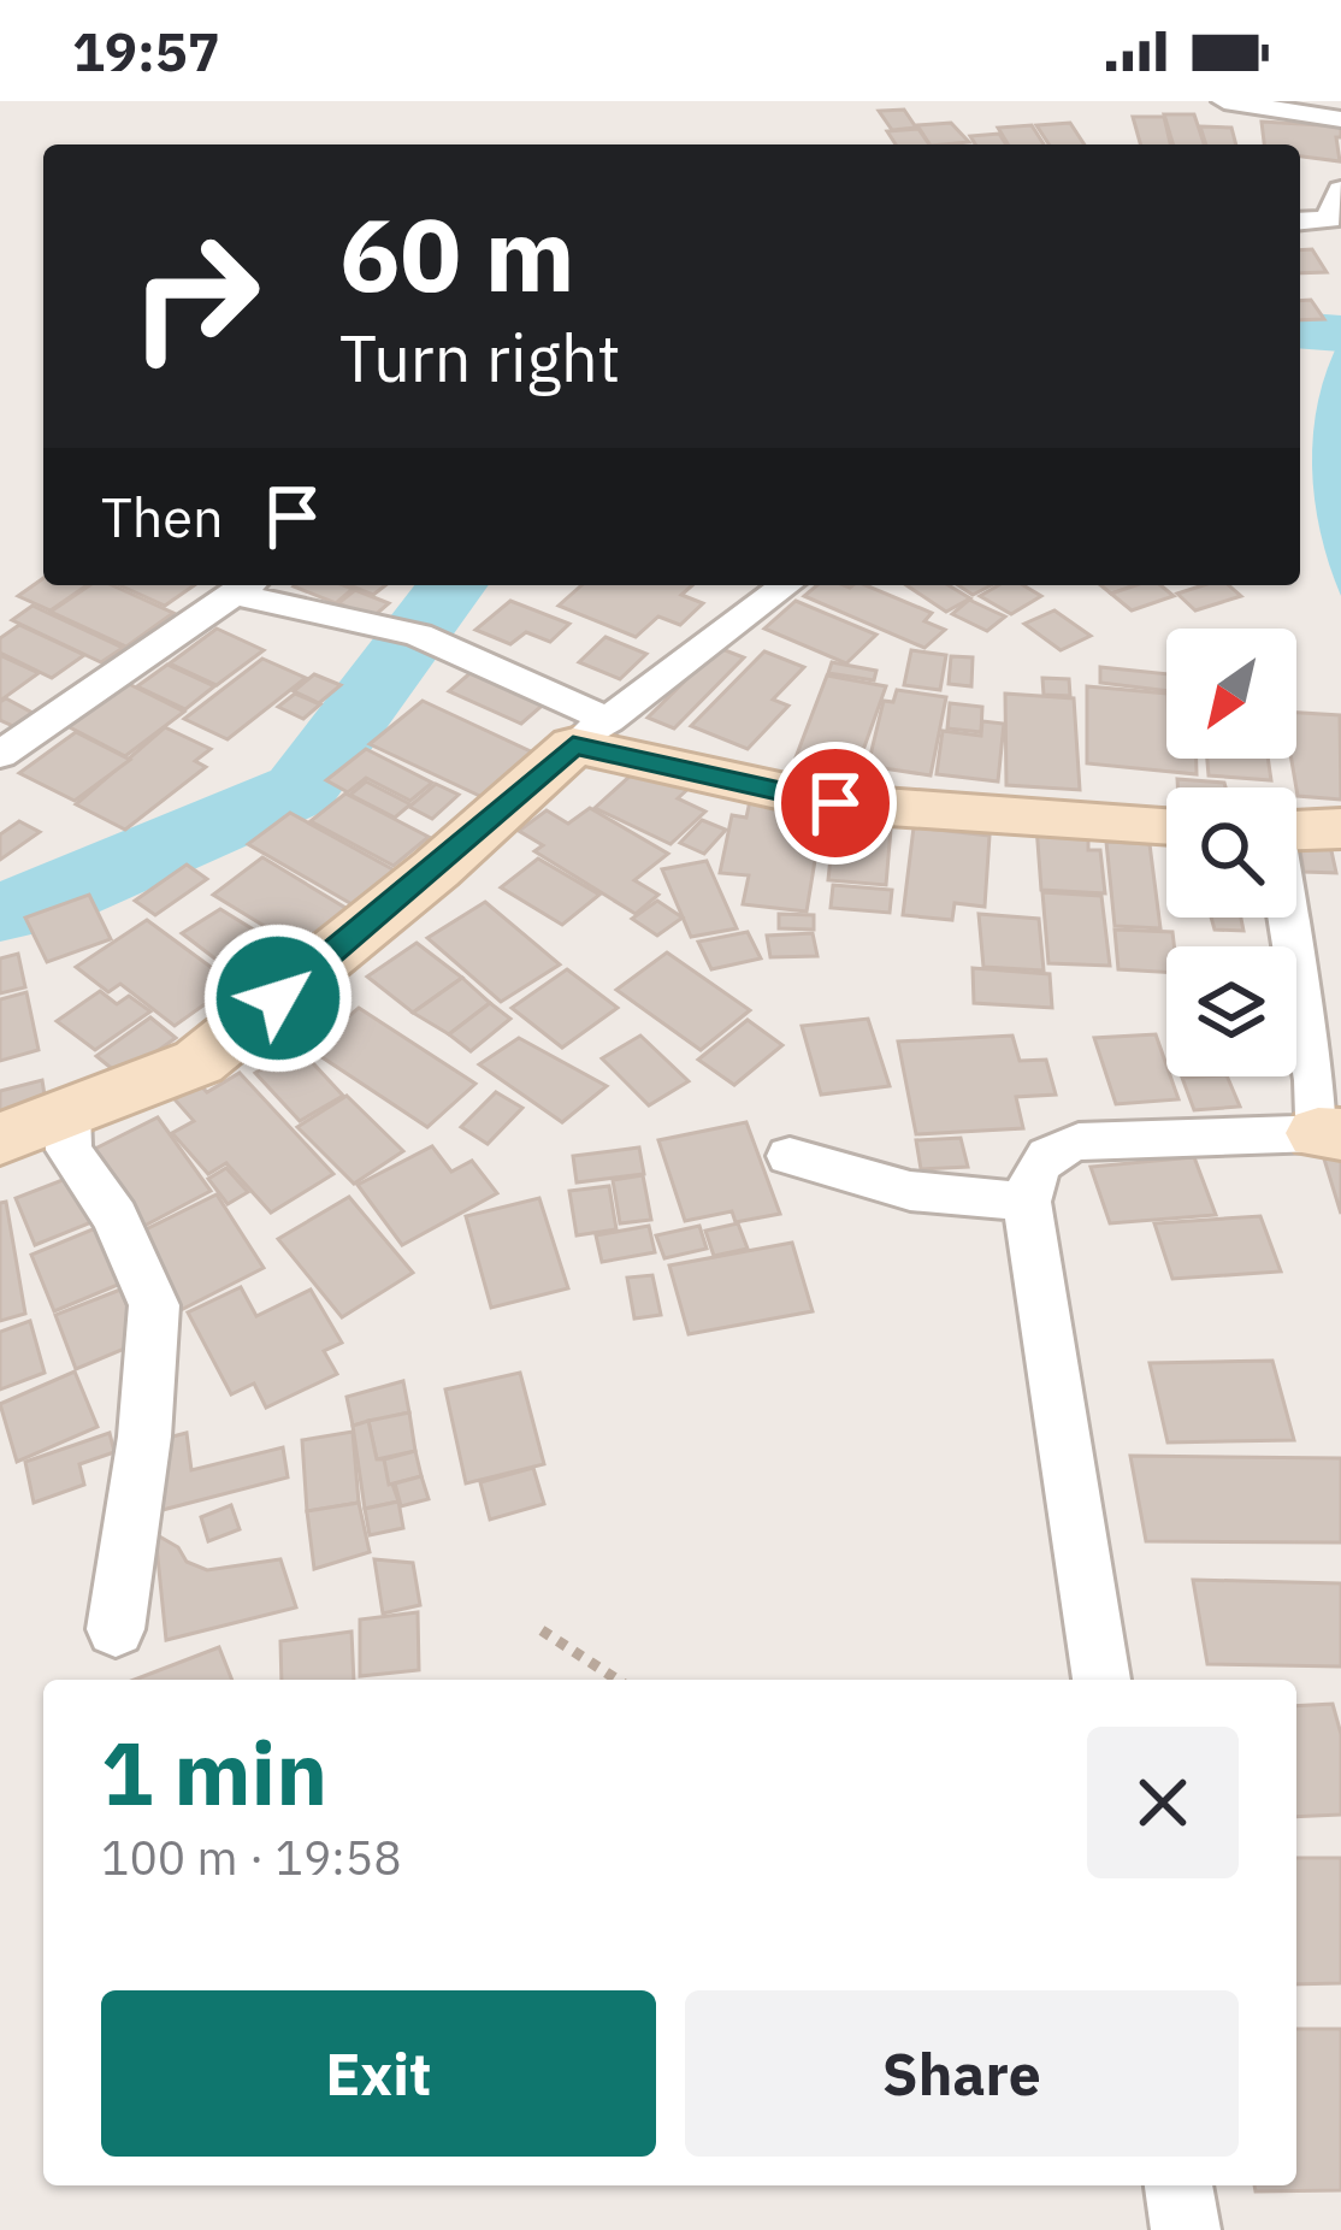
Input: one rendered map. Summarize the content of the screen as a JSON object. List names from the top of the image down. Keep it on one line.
{"north":"bottom left","page":{"status":"19:57","turn":["60 m","Turn right"],"then":"Then","heading":["1 min","100 m · 19:58"],"buttons":["Exit","Share"]}}
